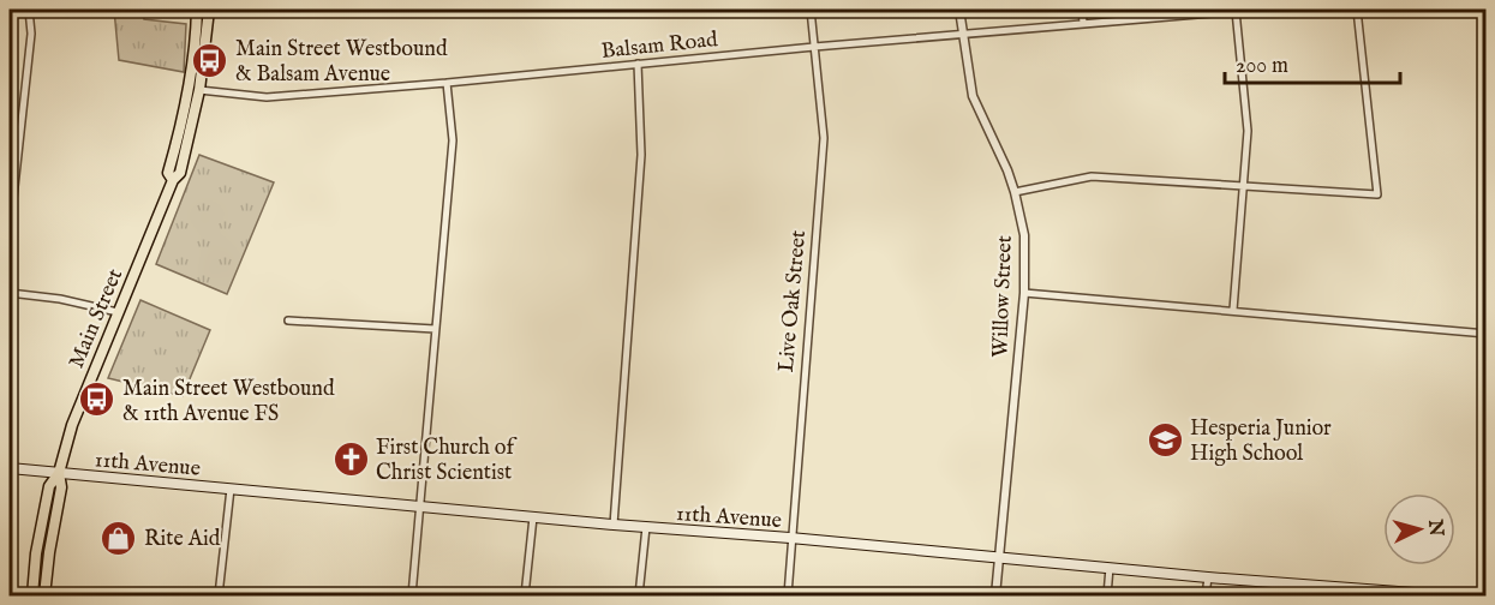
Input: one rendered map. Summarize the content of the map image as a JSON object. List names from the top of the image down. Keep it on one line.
{"streets":{"main road":["Main Street","11th Avenue"],"street":["Balsam Road","Willow Street","Live Oak Street"]},"crossings":[["Balsam Road","Willow Street"],["Balsam Road","Live Oak Street"],["Balsam Road","Main Street"],["Willow Street","11th Avenue"],["Live Oak Street","11th Avenue"],["Main Street","11th Avenue"]],"places":{"bus stop":["Main Street Westbound & Balsam Avenue","Main Street Westbound & 11th Avenue FS"],"school or university":["Hesperia Junior High School"],"church":["First Church of Christ Scientist"],"shop":["Rite Aid"]},"scale_bar":"200 m","north":"right"}
